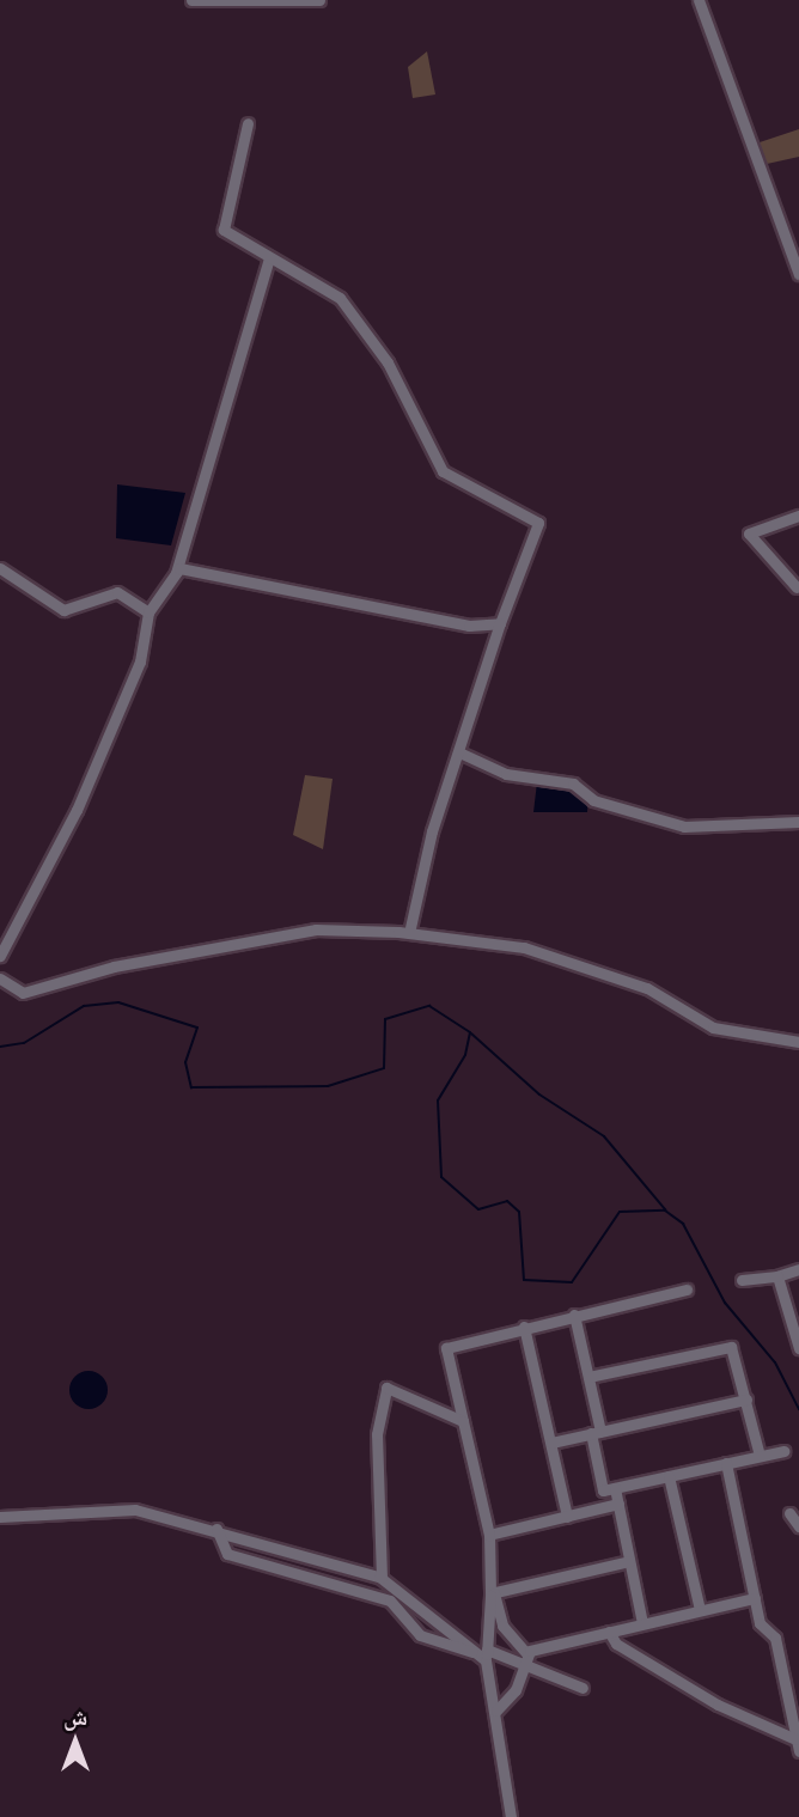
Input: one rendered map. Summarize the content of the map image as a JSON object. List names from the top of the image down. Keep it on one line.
{"north":"top"}
